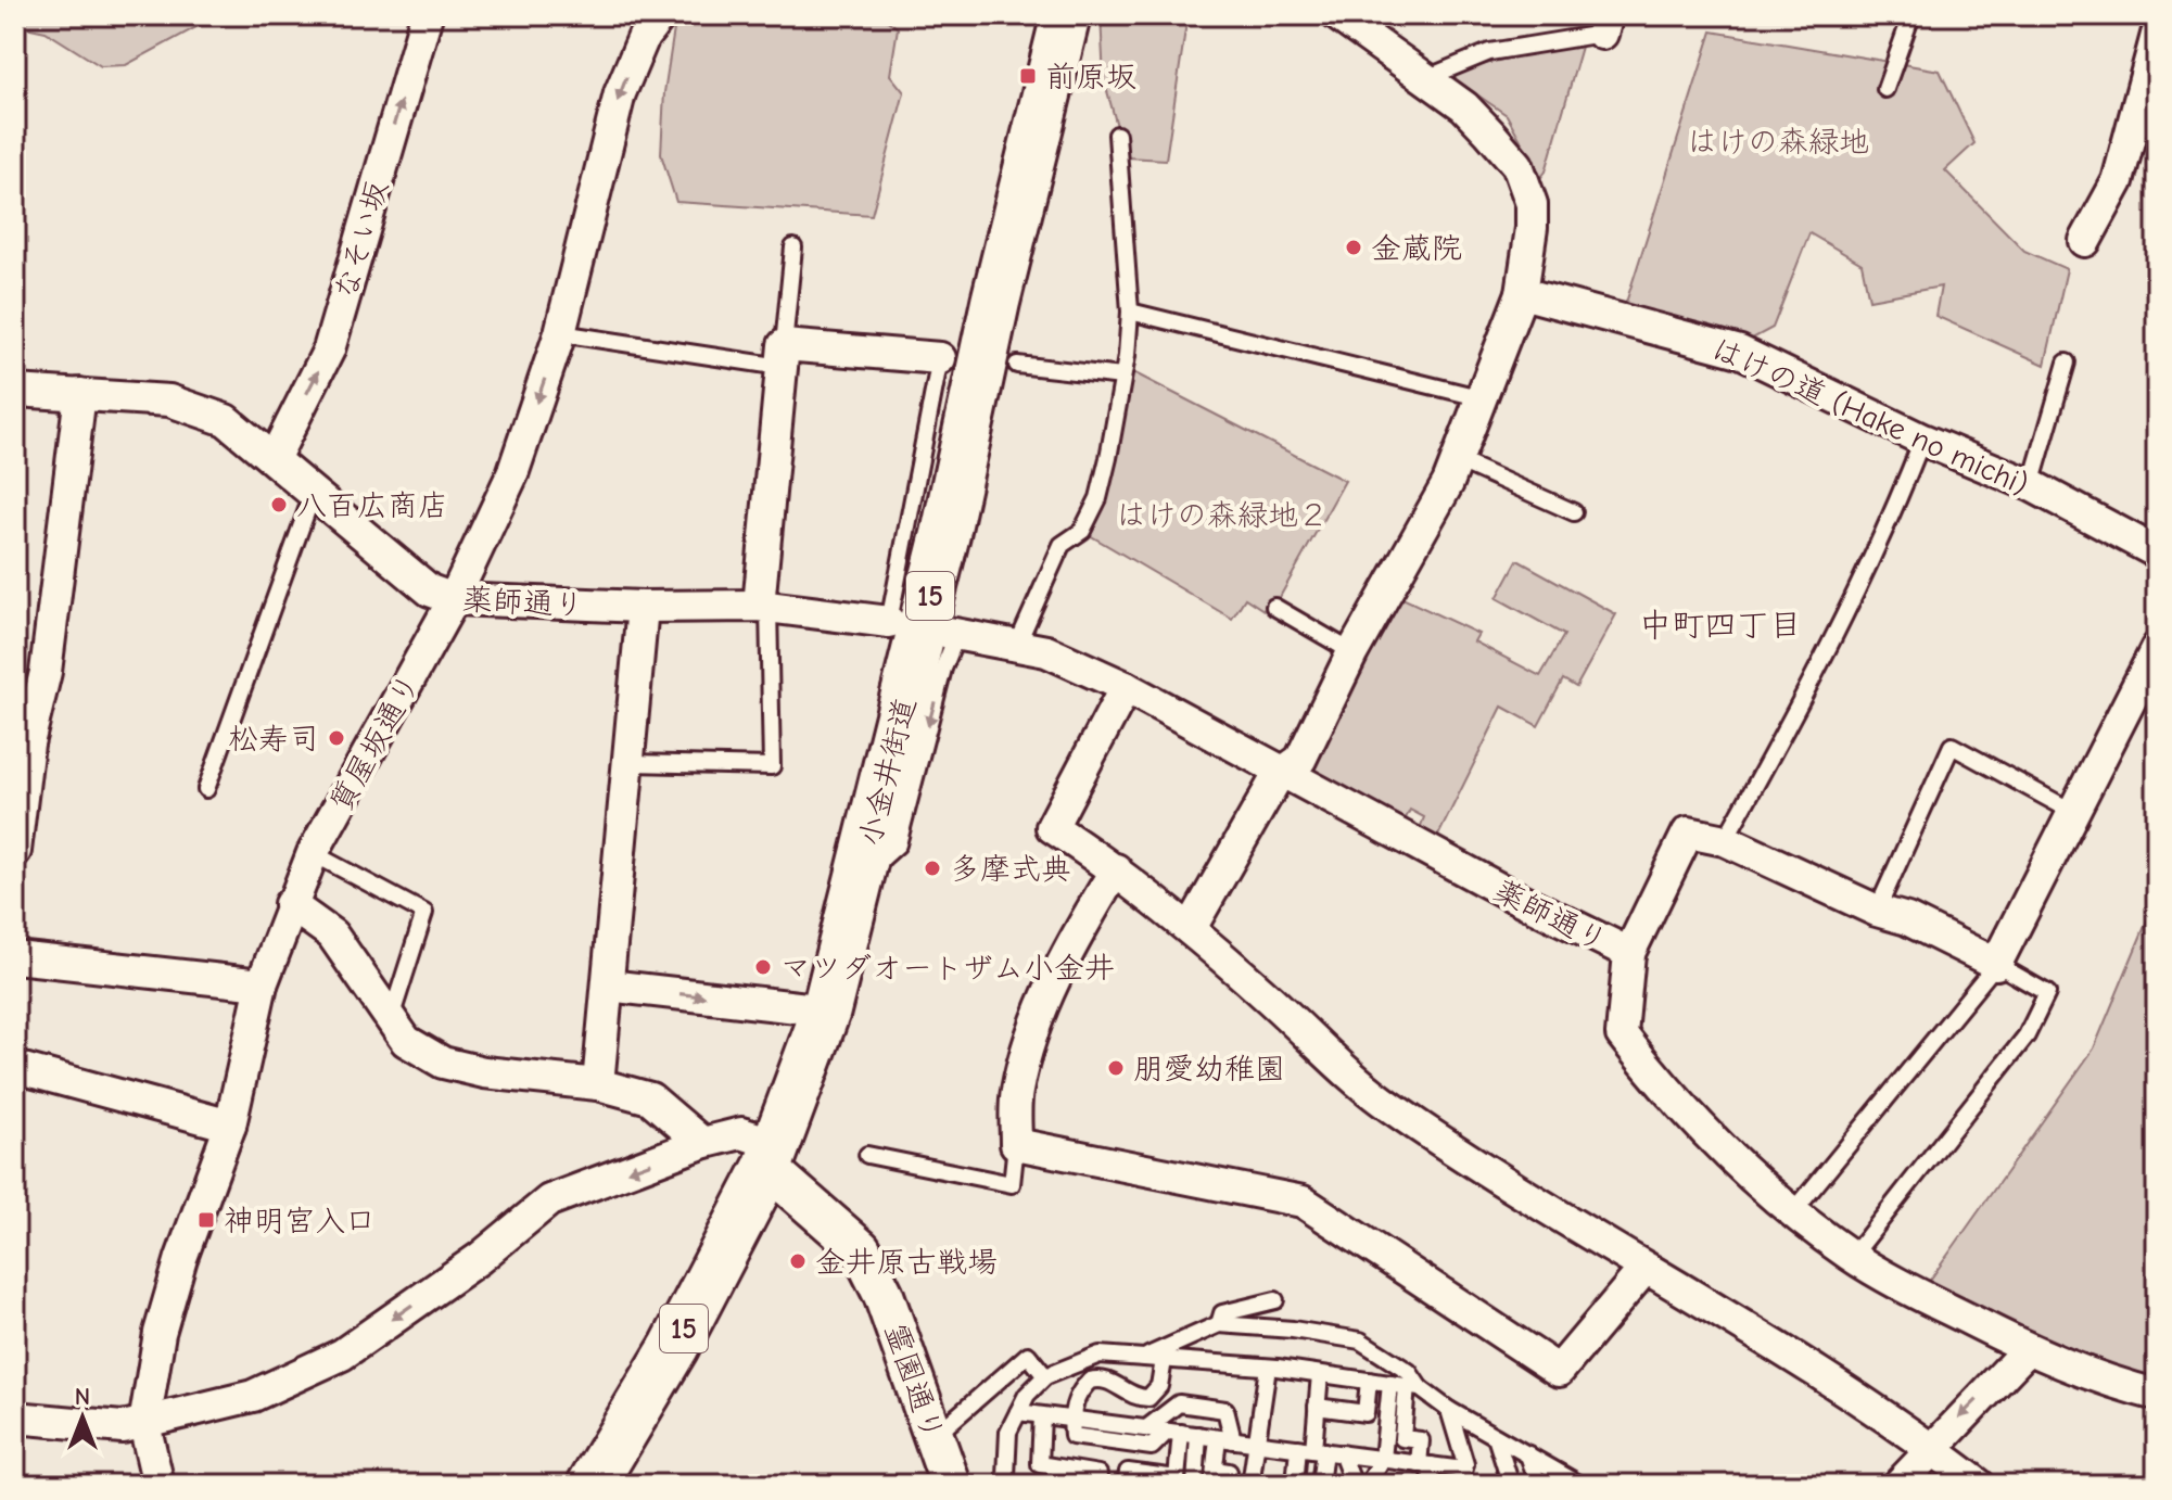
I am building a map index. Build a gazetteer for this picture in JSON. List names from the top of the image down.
{
  "streets": {
    "main road": ["15", "小金井街道"],
    "street": [
      "なそい坂",
      "はけの道 (Hake no michi)",
      "薬師通り",
      "質屋坂通り",
      "霊園通り"
    ]
  },
  "crossings": [
    ["なそい坂", "薬師通り"],
    ["薬師通り", "質屋坂通り"],
    ["小金井街道", "霊園通り"]
  ],
  "one_way": ["なそい坂"],
  "districts": ["中町四丁目"],
  "parks": ["はけの森緑地", "はけの森緑地２"],
  "places": {
    "transit": ["前原坂", "神明宮入口"],
    "other": [
      "金蔵院",
      "八百広商店",
      "松寿司",
      "多摩式典",
      "マツダオートザム小金井",
      "朋愛幼稚園",
      "金井原古戦場"
    ]
  },
  "north": "top"
}
